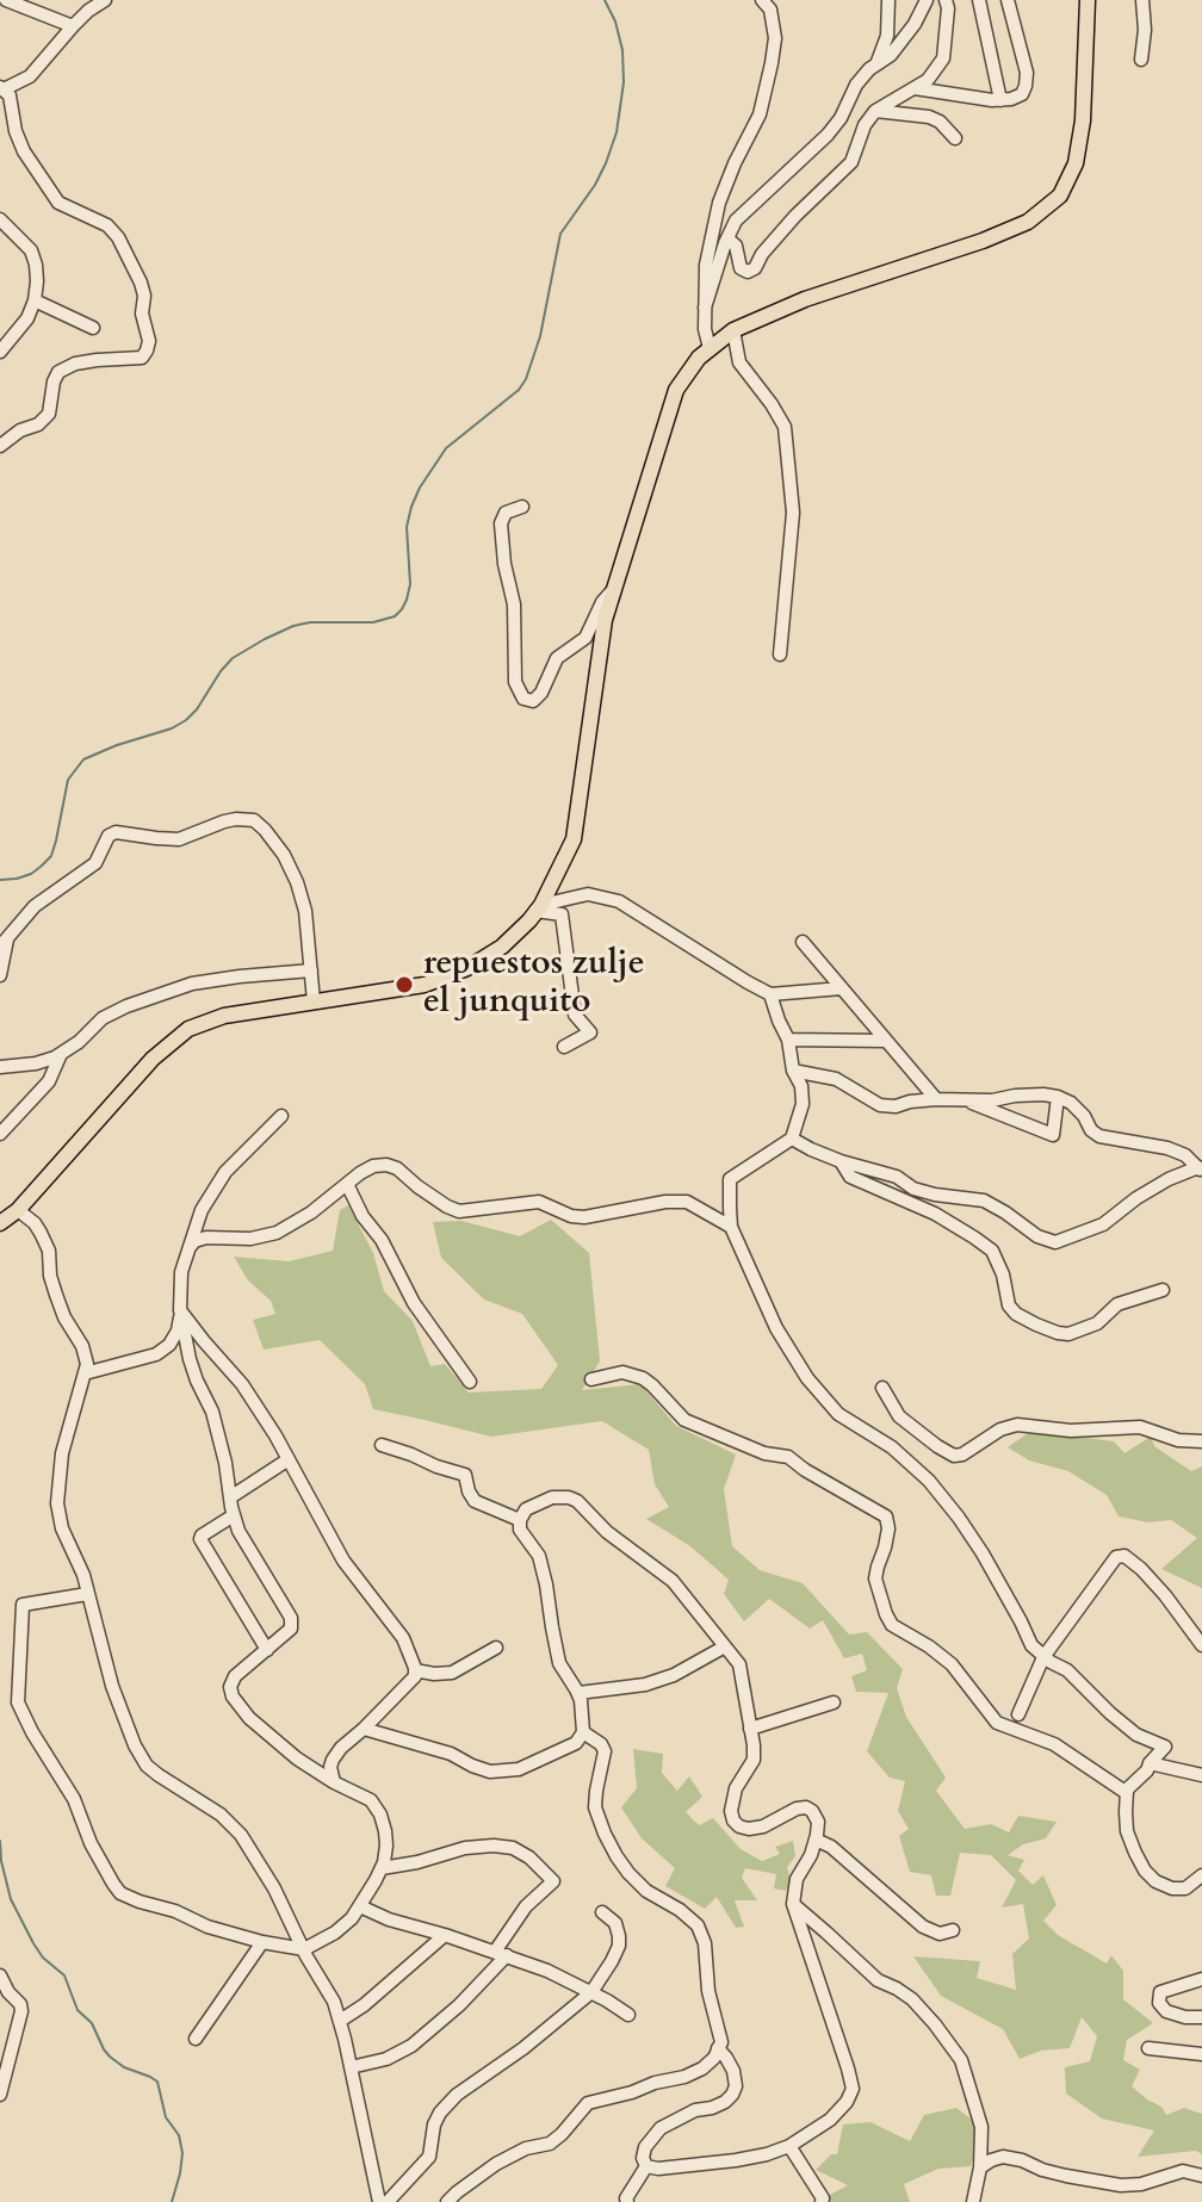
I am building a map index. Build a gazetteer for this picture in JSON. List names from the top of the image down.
{
  "places": ["repuestos zulje el junquito"]
}
